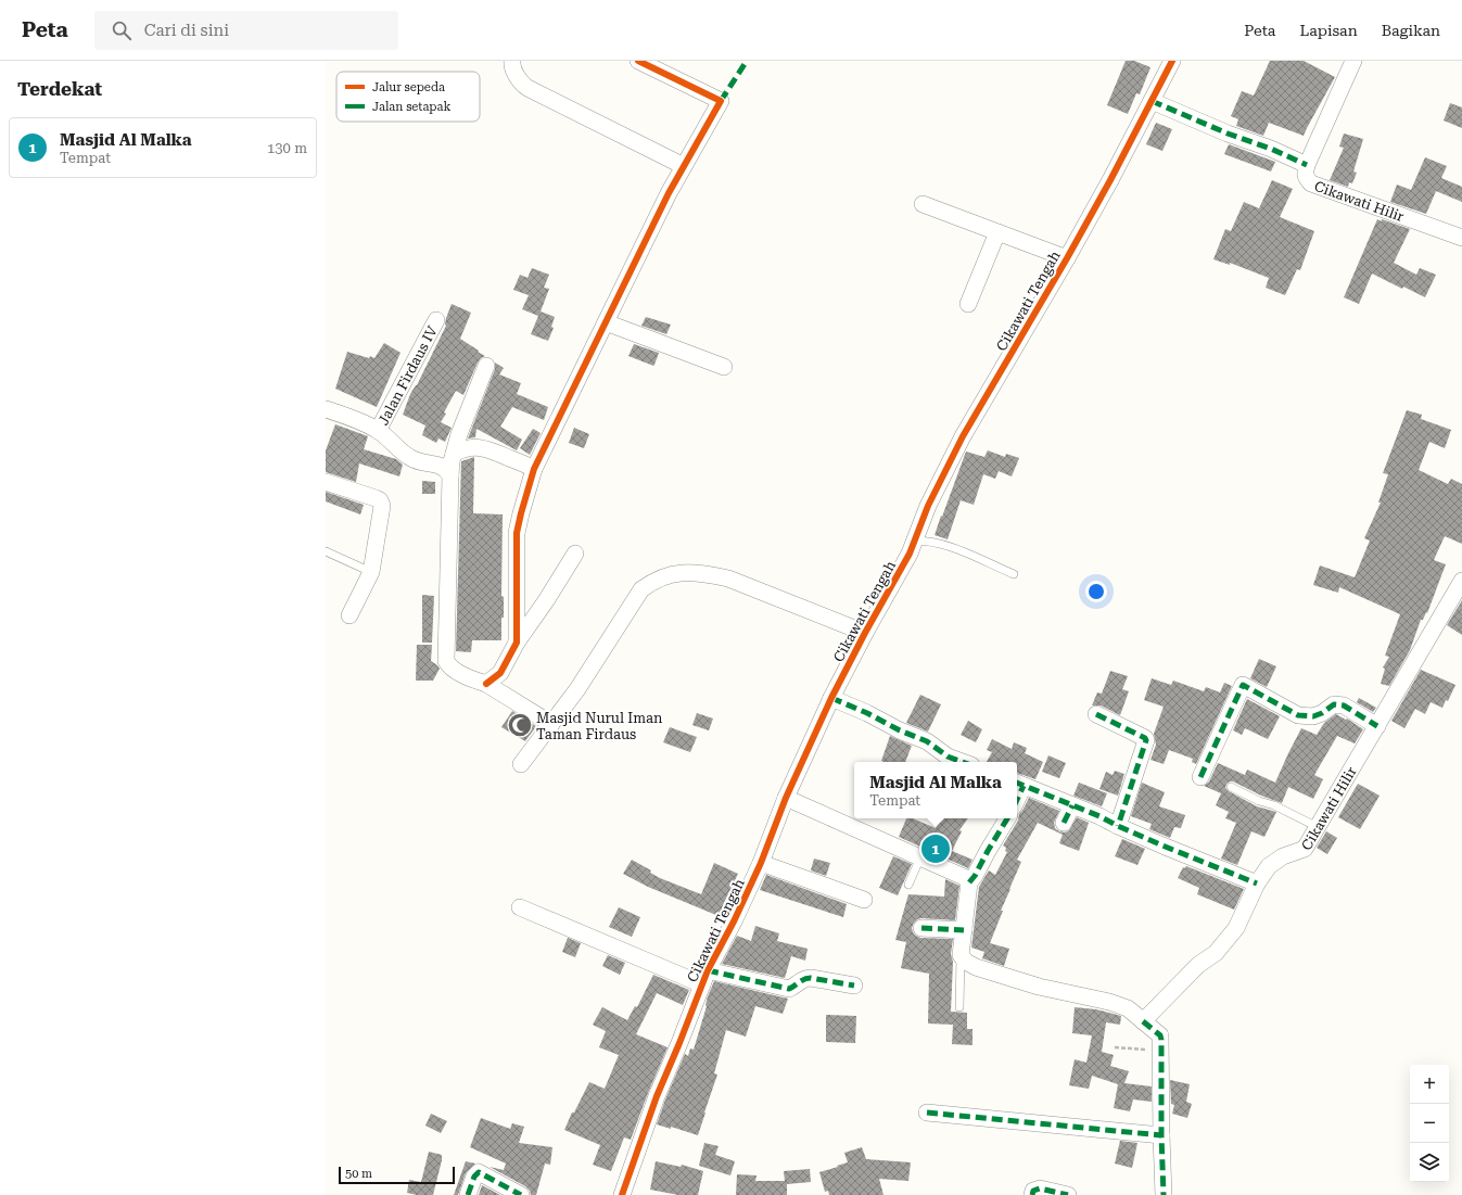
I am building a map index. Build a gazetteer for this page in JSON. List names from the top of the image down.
{
  "streets": {
    "street": ["Cikawati Hilir", "Cikawati Tengah", "Jalan Firdaus IV"]
  },
  "places": {
    "mosque": ["Masjid Nurul Iman Taman Firdaus"]
  },
  "legend": ["Jalur sepeda", "Jalan setapak"],
  "scale_bar": "50 m",
  "page": {
    "header": "Peta",
    "search": "Cari di sini",
    "nav": ["Peta", "Lapisan", "Bagikan"],
    "heading": "Terdekat",
    "list": [
      {
        "mark": "1",
        "name": "Masjid Al Malka",
        "note": "Tempat",
        "value": "130 m"
      }
    ],
    "popup": ["Masjid Al Malka", "Tempat"],
    "pins": "1",
    "map_buttons": ["+", "−"],
    "scale": "50 m"
  }
}
